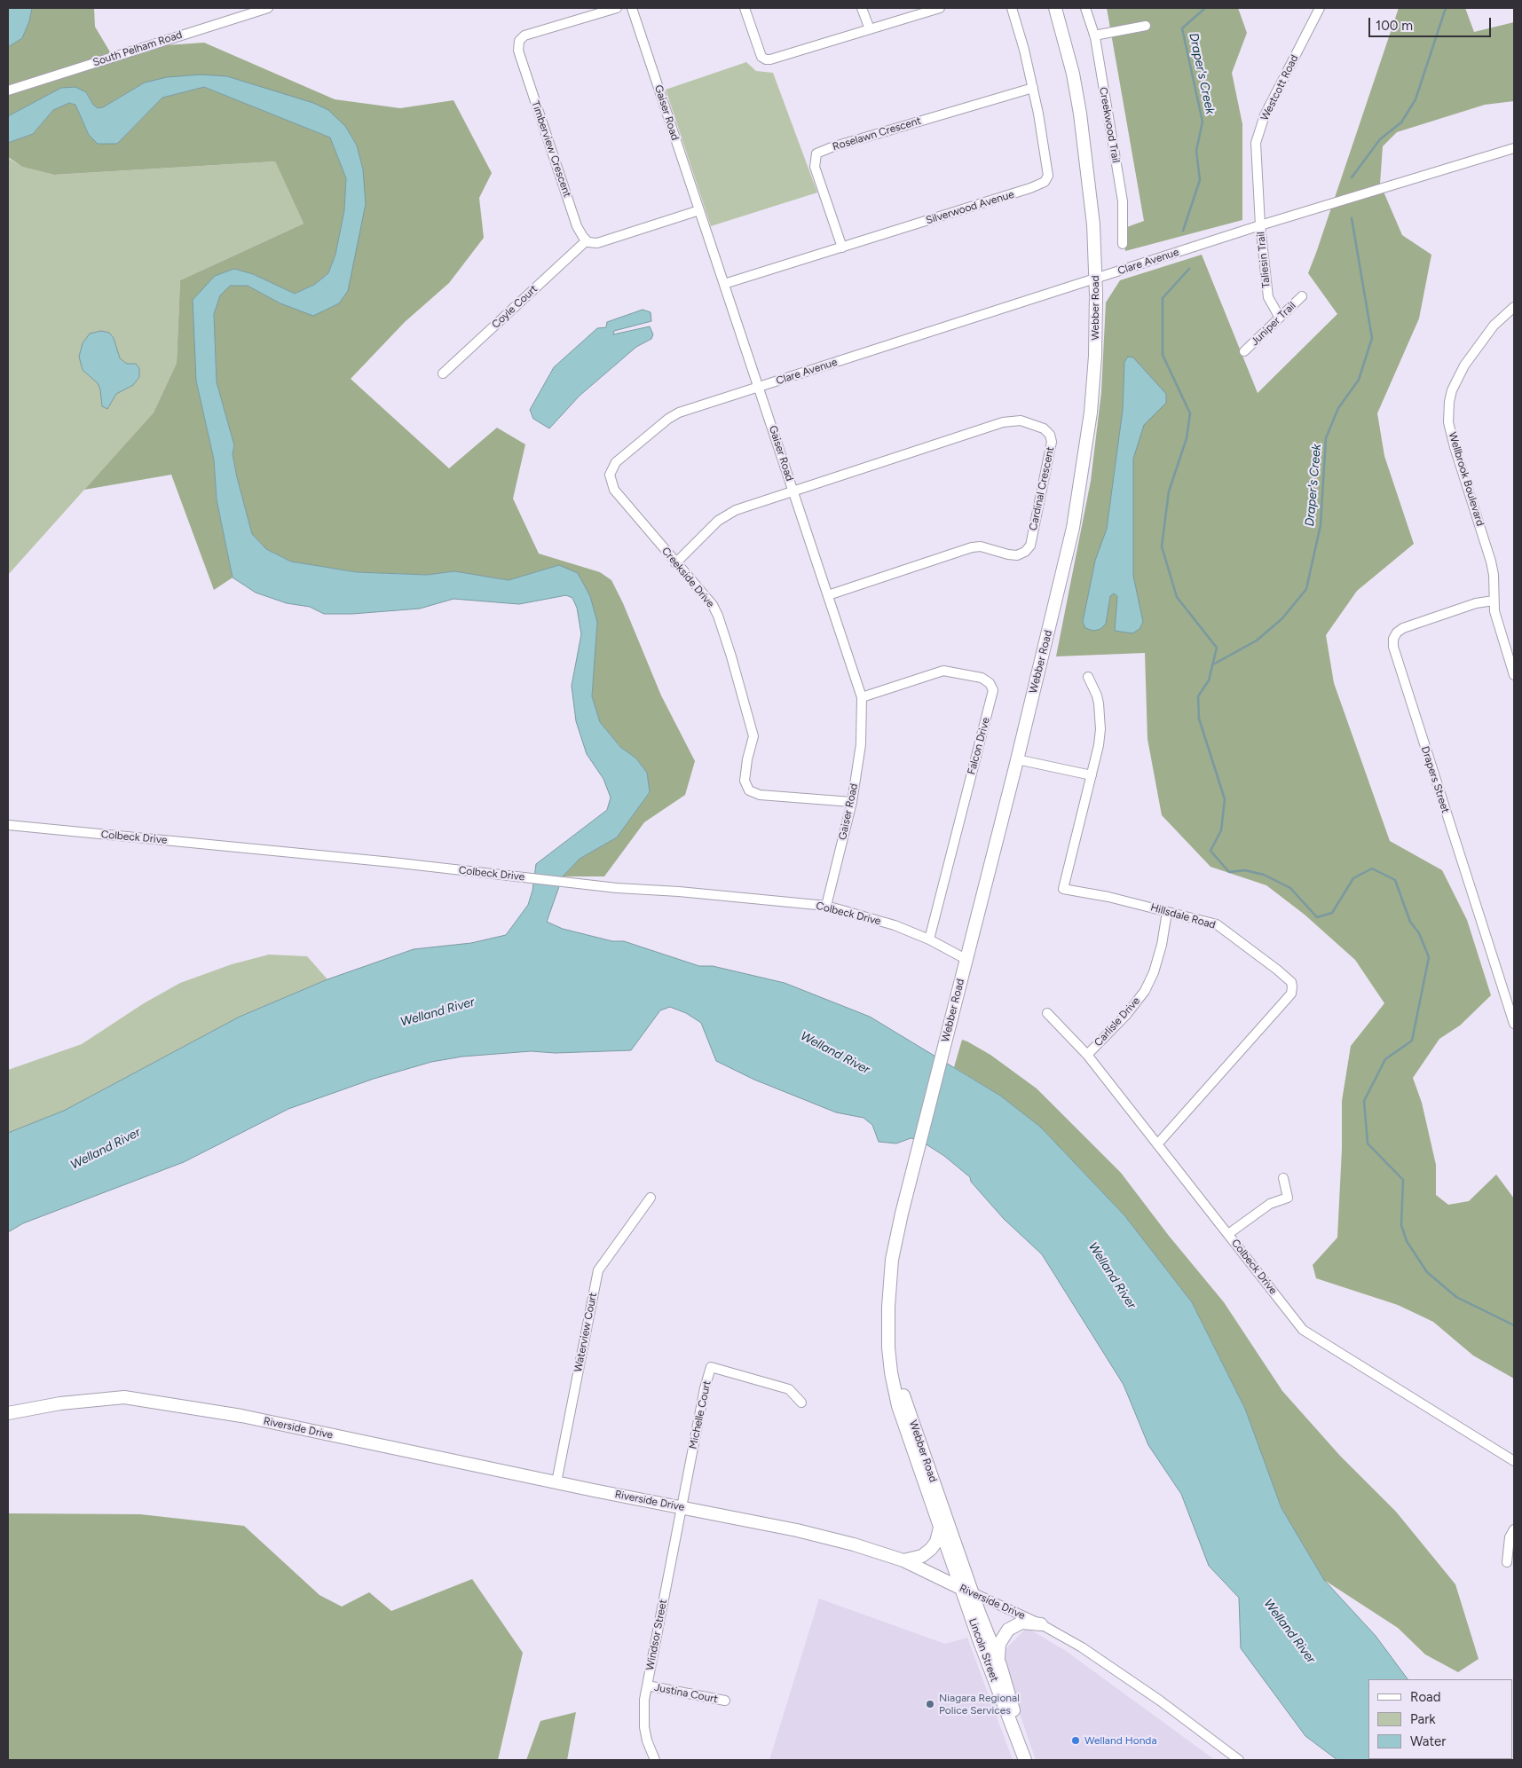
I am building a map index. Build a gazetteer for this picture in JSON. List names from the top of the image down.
{
  "streets": {
    "main road": ["Webber Road", "Riverside Drive", "Lincoln Street"],
    "street": [
      "South Pelham Road",
      "Westcott Road",
      "Gaiser Road",
      "Creekwood Trail",
      "Roselawn Crescent",
      "Timberview Crescent",
      "Silverwood Avenue",
      "Taliesin Trail",
      "Clare Avenue",
      "Coyle Court",
      "Juniper Trail",
      "Wellbrook Boulevard",
      "Cardinal Crescent",
      "Creekside Drive",
      "Falcon Drive",
      "Drapers Street",
      "Colbeck Drive",
      "Hillsdale Road",
      "Carlisle Drive",
      "Waterview Court",
      "Michelle Court",
      "Windsor Street",
      "Justina Court"
    ]
  },
  "crossings": [
    ["Westcott Road", "Taliesin Trail"],
    ["Westcott Road", "Clare Avenue"],
    ["Gaiser Road", "Silverwood Avenue"],
    ["Gaiser Road", "Clare Avenue"],
    ["Gaiser Road", "Cardinal Crescent"],
    ["Gaiser Road", "Creekside Drive"],
    ["Gaiser Road", "Falcon Drive"],
    ["Gaiser Road", "Colbeck Drive"],
    ["Roselawn Crescent", "Silverwood Avenue"],
    ["Timberview Crescent", "Coyle Court"],
    ["Taliesin Trail", "Clare Avenue"],
    ["Taliesin Trail", "Juniper Trail"],
    ["Clare Avenue", "Webber Road"],
    ["Clare Avenue", "Creekside Drive"],
    ["Webber Road", "Colbeck Drive"],
    ["Webber Road", "Riverside Drive"],
    ["Webber Road", "Lincoln Street"],
    ["Wellbrook Boulevard", "Drapers Street"],
    ["Cardinal Crescent", "Creekside Drive"],
    ["Falcon Drive", "Colbeck Drive"],
    ["Colbeck Drive", "Hillsdale Road"],
    ["Colbeck Drive", "Carlisle Drive"],
    ["Hillsdale Road", "Carlisle Drive"],
    ["Waterview Court", "Riverside Drive"],
    ["Michelle Court", "Riverside Drive"],
    ["Michelle Court", "Windsor Street"],
    ["Riverside Drive", "Windsor Street"],
    ["Riverside Drive", "Lincoln Street"],
    ["Windsor Street", "Justina Court"]
  ],
  "water": ["Draper's Creek", "Welland River"],
  "places": ["Niagara Regional Police Services", "Welland Honda"],
  "legend": ["Road", "Park", "Water"],
  "scale_bar": "100 m"
}
